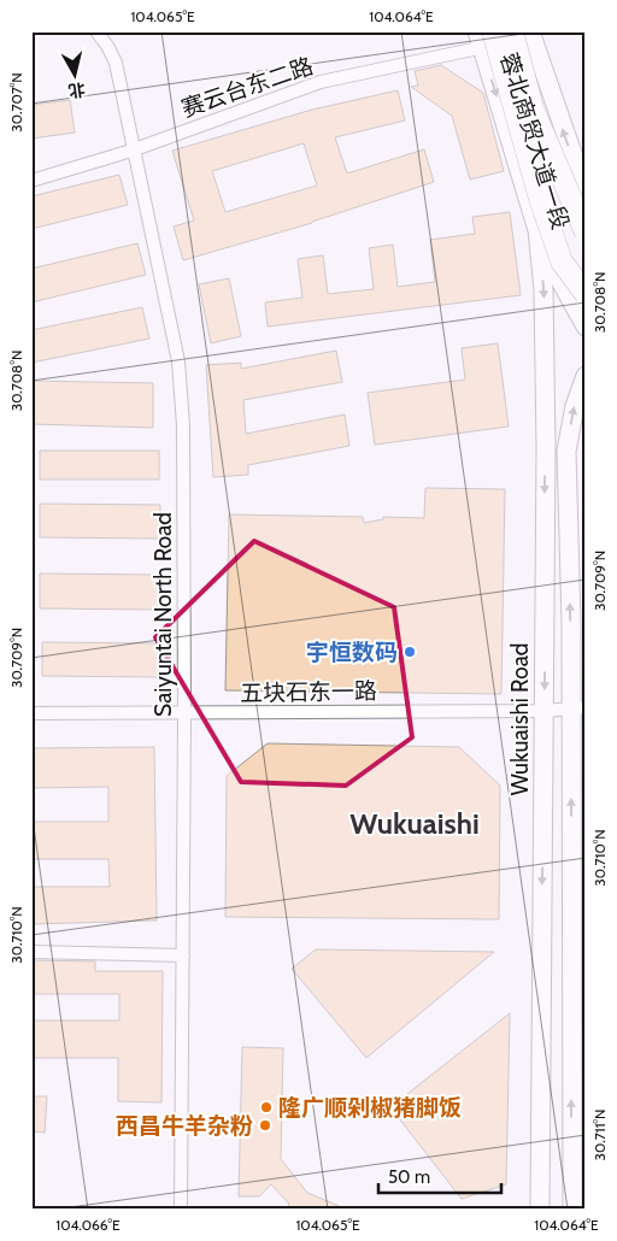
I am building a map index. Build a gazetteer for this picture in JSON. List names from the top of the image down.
{
  "streets": {
    "main road": ["蓉北商贸大道一段", "Wukuaishi Road"],
    "street": ["赛云台东二路", "Saiyuntai North Road", "五块石东一路"]
  },
  "crossings": [
    ["赛云台东二路", "蓉北商贸大道一段"],
    ["赛云台东二路", "Saiyuntai North Road"],
    ["蓉北商贸大道一段", "Wukuaishi Road"],
    ["Saiyuntai North Road", "五块石东一路"],
    ["五块石东一路", "Wukuaishi Road"]
  ],
  "districts": ["Wukuaishi"],
  "places": ["宇恒数码", "隆广顺剁椒猪脚饭", "西昌牛羊杂粉"],
  "scale_bar": "50 m",
  "north": "bottom",
  "coordinates": [
    "104.065°E",
    "104.064°E",
    "30.707°N",
    "30.708°N",
    "30.709°N",
    "30.710°N",
    "30.711°N",
    "104.066°E"
  ]
}
